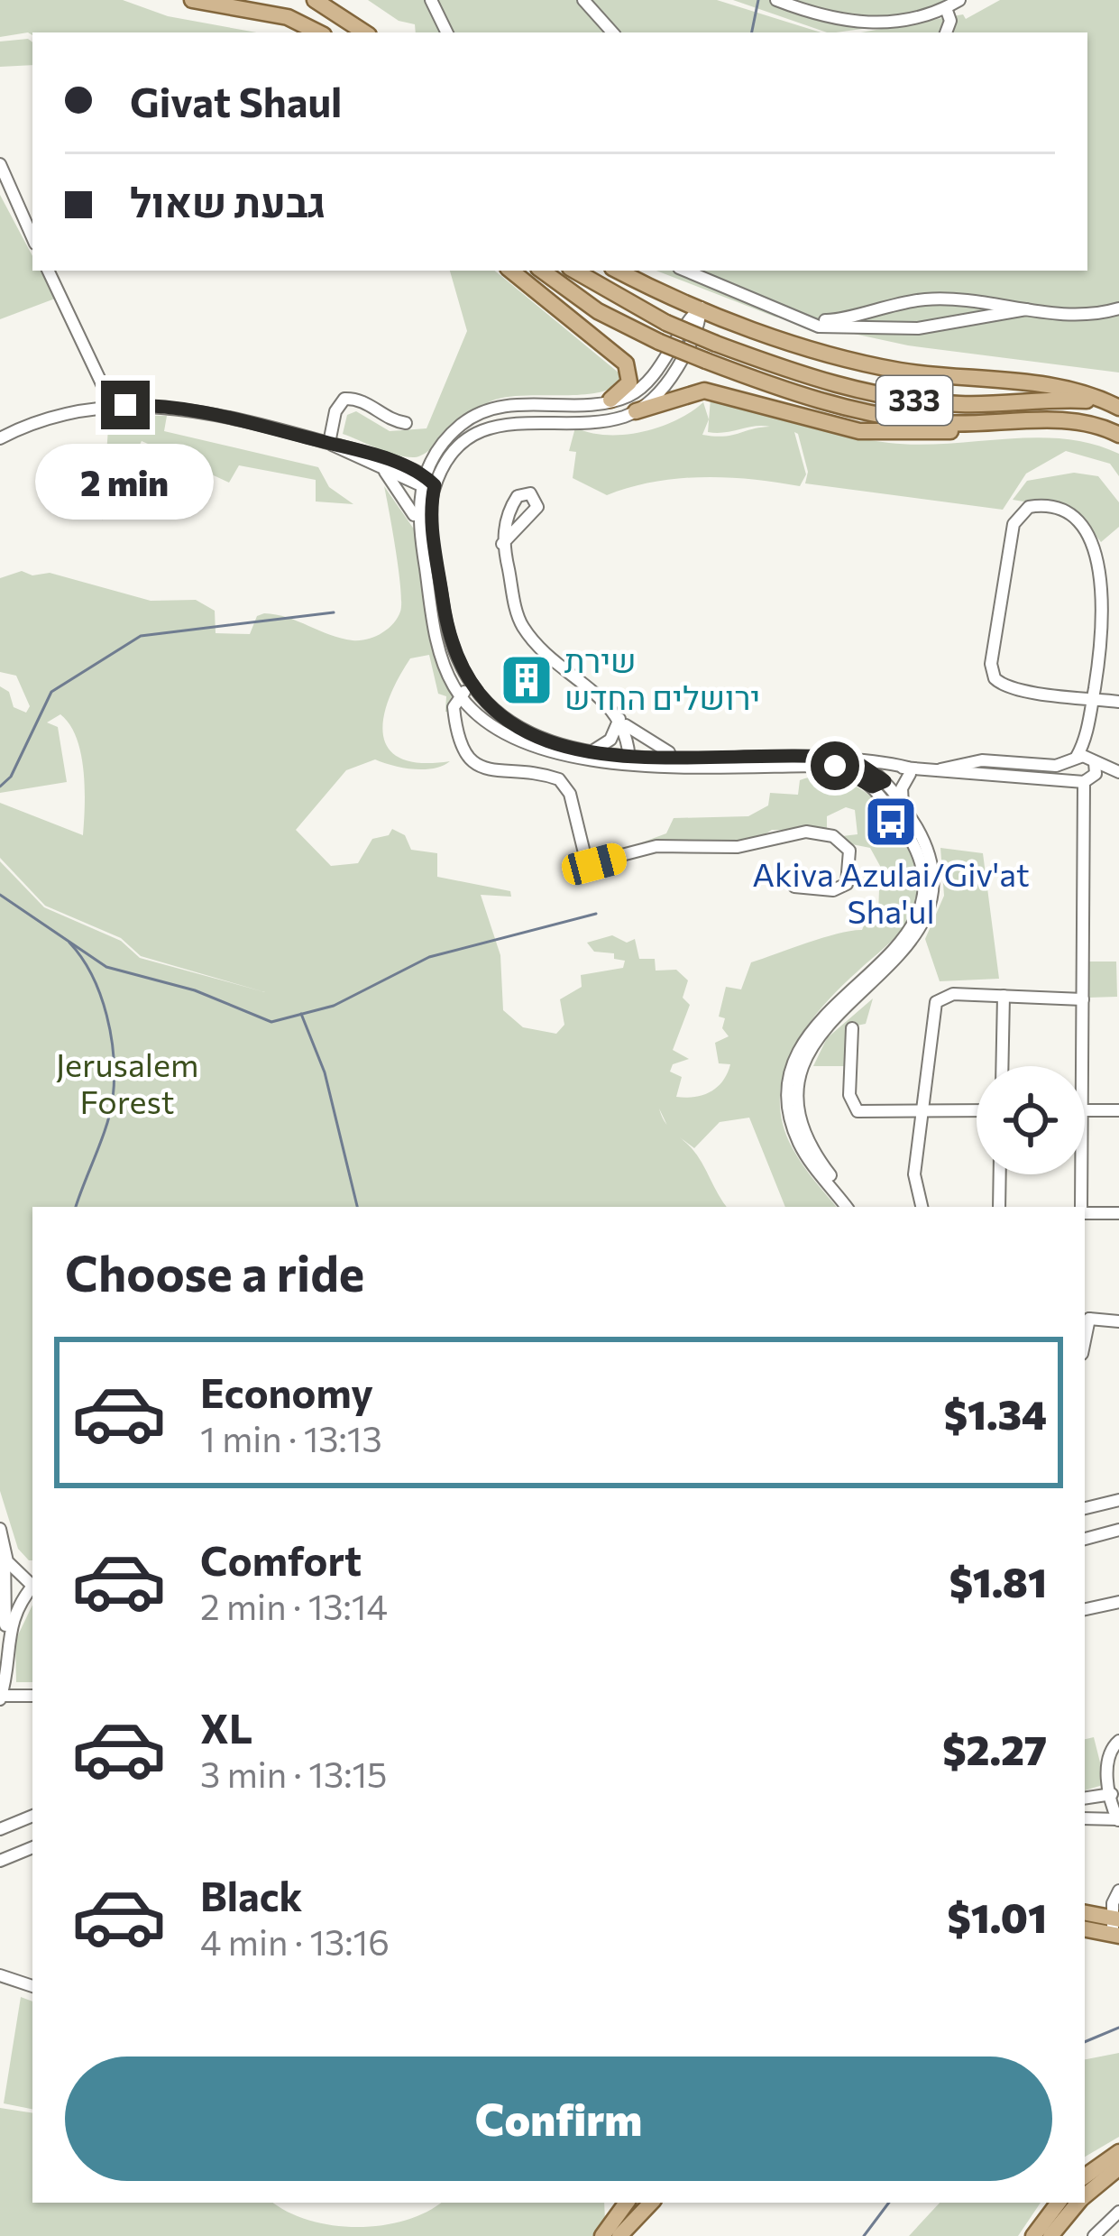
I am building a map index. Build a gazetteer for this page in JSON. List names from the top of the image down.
{
  "streets": {
    "main road": ["333"]
  },
  "parks": ["Jerusalem Forest"],
  "places": {
    "building": ["שירת ירושלים החדש"],
    "bus stop": ["Akiva Azulai/Giv'at Sha'ul"]
  },
  "page": {
    "banner": ["Givat Shaul", "גבעת שאול"],
    "bubble": "2 min",
    "heading": "Choose a ride",
    "list": [
      {
        "name": "Economy",
        "note": "1 min · 13:13",
        "value": "$1.34"
      },
      {
        "name": "Comfort",
        "note": "2 min · 13:14",
        "value": "$1.81"
      },
      {
        "name": "XL",
        "note": "3 min · 13:15",
        "value": "$2.27"
      },
      {
        "name": "Black",
        "note": "4 min · 13:16",
        "value": "$1.01"
      }
    ],
    "buttons": "Confirm"
  }
}
